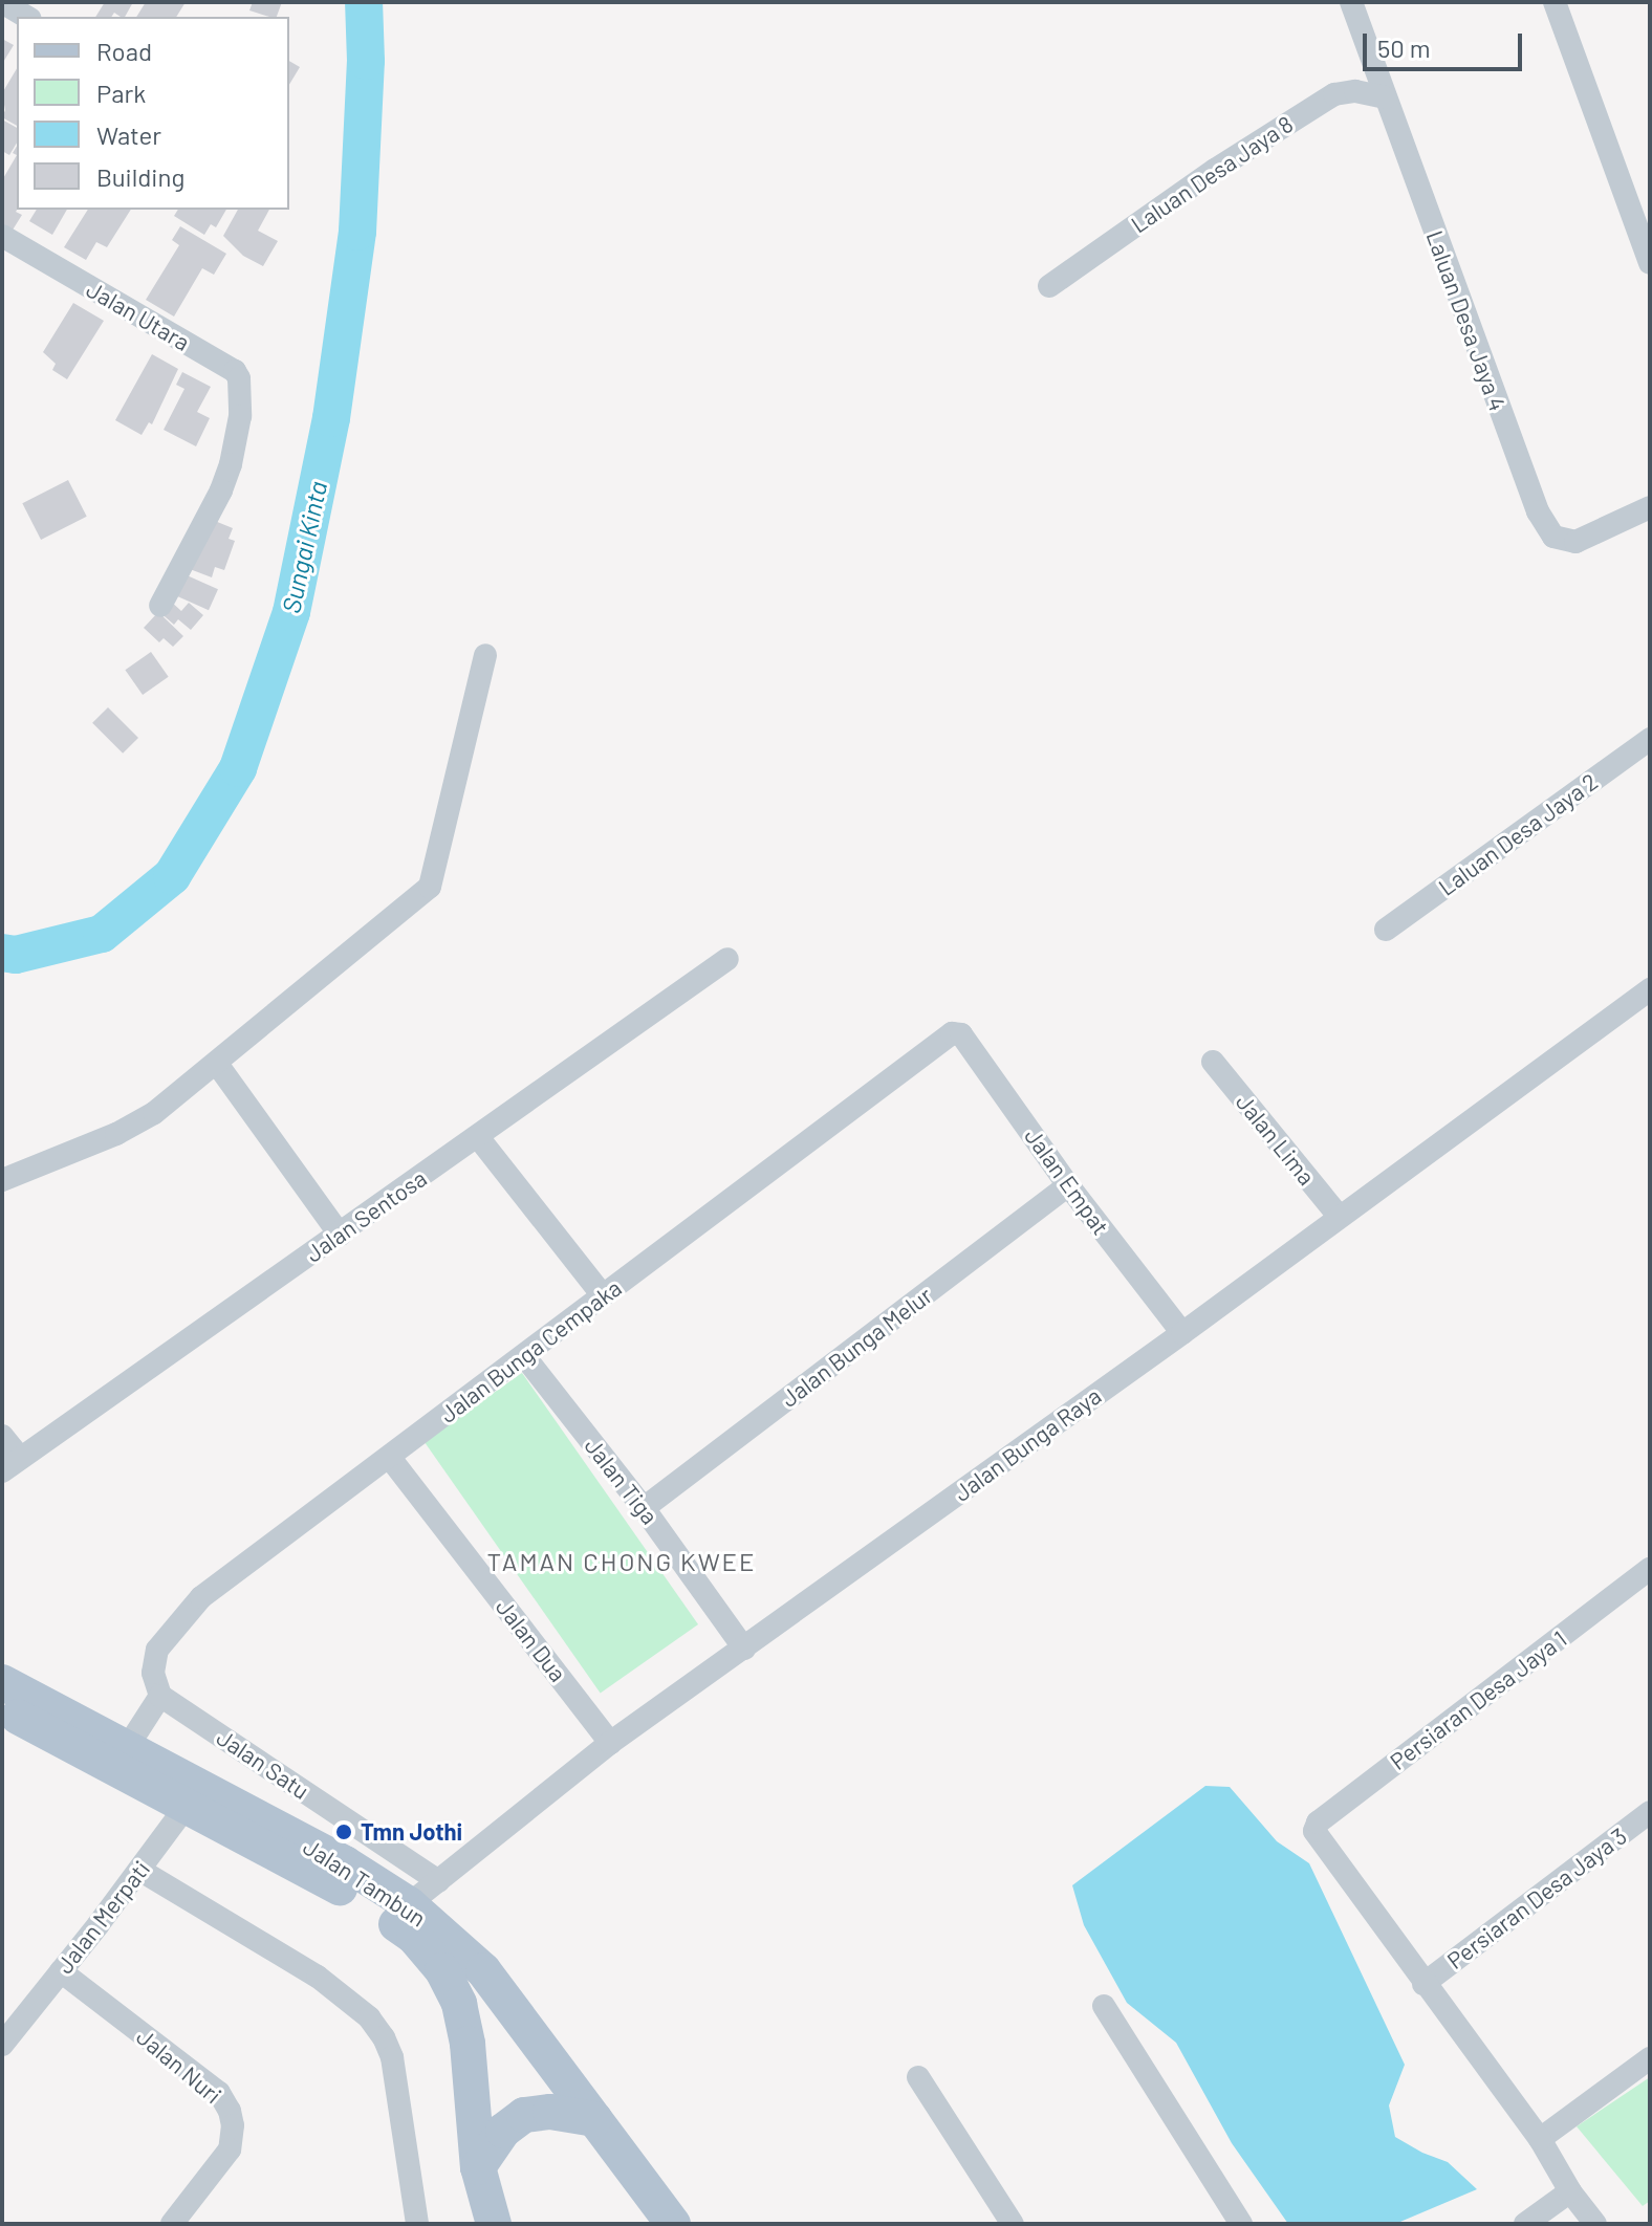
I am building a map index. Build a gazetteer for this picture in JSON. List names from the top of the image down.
{
  "streets": {
    "main road": ["Jalan Tambun"],
    "street": [
      "Laluan Desa Jaya 8",
      "Jalan Utara",
      "Laluan Desa Jaya 4",
      "Laluan Desa Jaya 2",
      "Jalan Lima",
      "Jalan Empat",
      "Jalan Sentosa",
      "Jalan Bunga Melur",
      "Jalan Bunga Cempaka",
      "Jalan Bunga Raya",
      "Jalan Tiga",
      "Jalan Dua",
      "Persiaran Desa Jaya 1",
      "Jalan Satu",
      "Persiaran Desa Jaya 3",
      "Jalan Merpati",
      "Jalan Nuri"
    ]
  },
  "crossings": [
    ["Laluan Desa Jaya 8", "Laluan Desa Jaya 4"],
    ["Jalan Lima", "Jalan Bunga Raya"],
    ["Jalan Empat", "Jalan Bunga Melur"],
    ["Jalan Empat", "Jalan Bunga Cempaka"],
    ["Jalan Empat", "Jalan Bunga Raya"],
    ["Jalan Bunga Melur", "Jalan Tiga"],
    ["Jalan Bunga Cempaka", "Jalan Tiga"],
    ["Jalan Bunga Cempaka", "Jalan Dua"],
    ["Jalan Bunga Cempaka", "Jalan Satu"],
    ["Jalan Bunga Raya", "Jalan Tiga"],
    ["Jalan Bunga Raya", "Jalan Dua"],
    ["Jalan Bunga Raya", "Jalan Satu"],
    ["Jalan Bunga Raya", "Jalan Tambun"],
    ["Persiaran Desa Jaya 1", "Persiaran Desa Jaya 3"],
    ["Jalan Tambun", "Jalan Merpati"],
    ["Jalan Merpati", "Jalan Nuri"]
  ],
  "districts": ["TAMAN CHONG KWEE"],
  "water": ["Sungai Kinta"],
  "places": ["Tmn Jothi"],
  "legend": [
    "Road",
    "Park",
    "Water",
    "Building"
  ],
  "scale_bar": "50 m"
}
